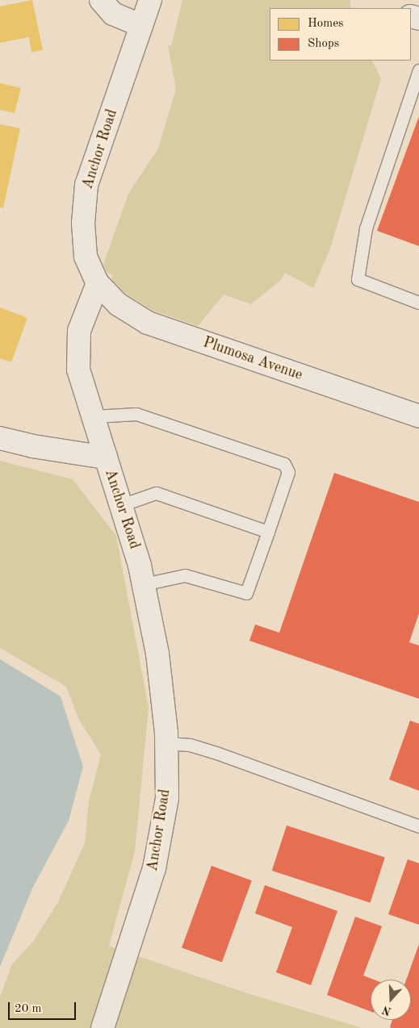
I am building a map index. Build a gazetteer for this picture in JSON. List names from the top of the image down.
{
  "streets": {
    "street": ["Anchor Road", "Plumosa Avenue"]
  },
  "crossings": [
    ["Anchor Road", "Plumosa Avenue"]
  ],
  "legend": ["Homes", "Shops"],
  "scale_bar": "20 m",
  "north": "bottom"
}
